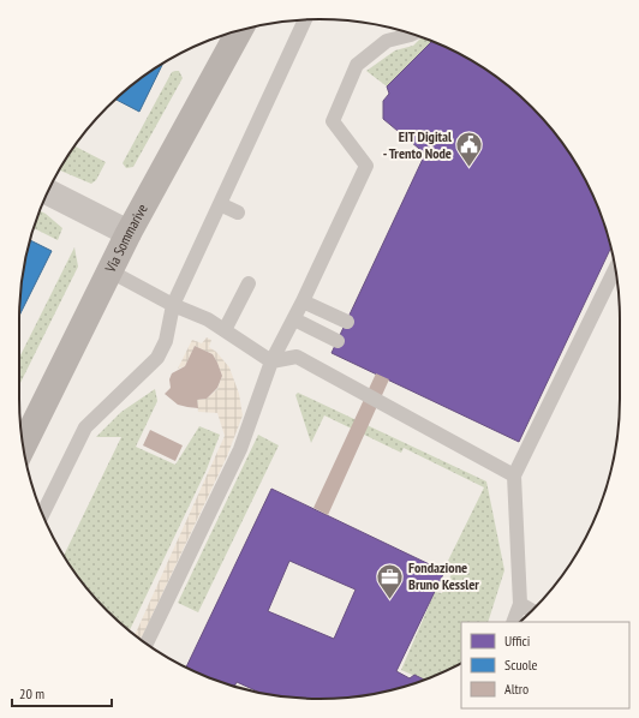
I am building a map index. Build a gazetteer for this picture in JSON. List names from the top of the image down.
{
  "streets": {
    "street": ["Via Sommarive"]
  },
  "places": {
    "public building": ["EIT Digital - Trento Node"],
    "office": ["Fondazione Bruno Kessler"]
  },
  "legend": ["Uffici", "Scuole", "Altro"],
  "scale_bar": "20 m"
}
